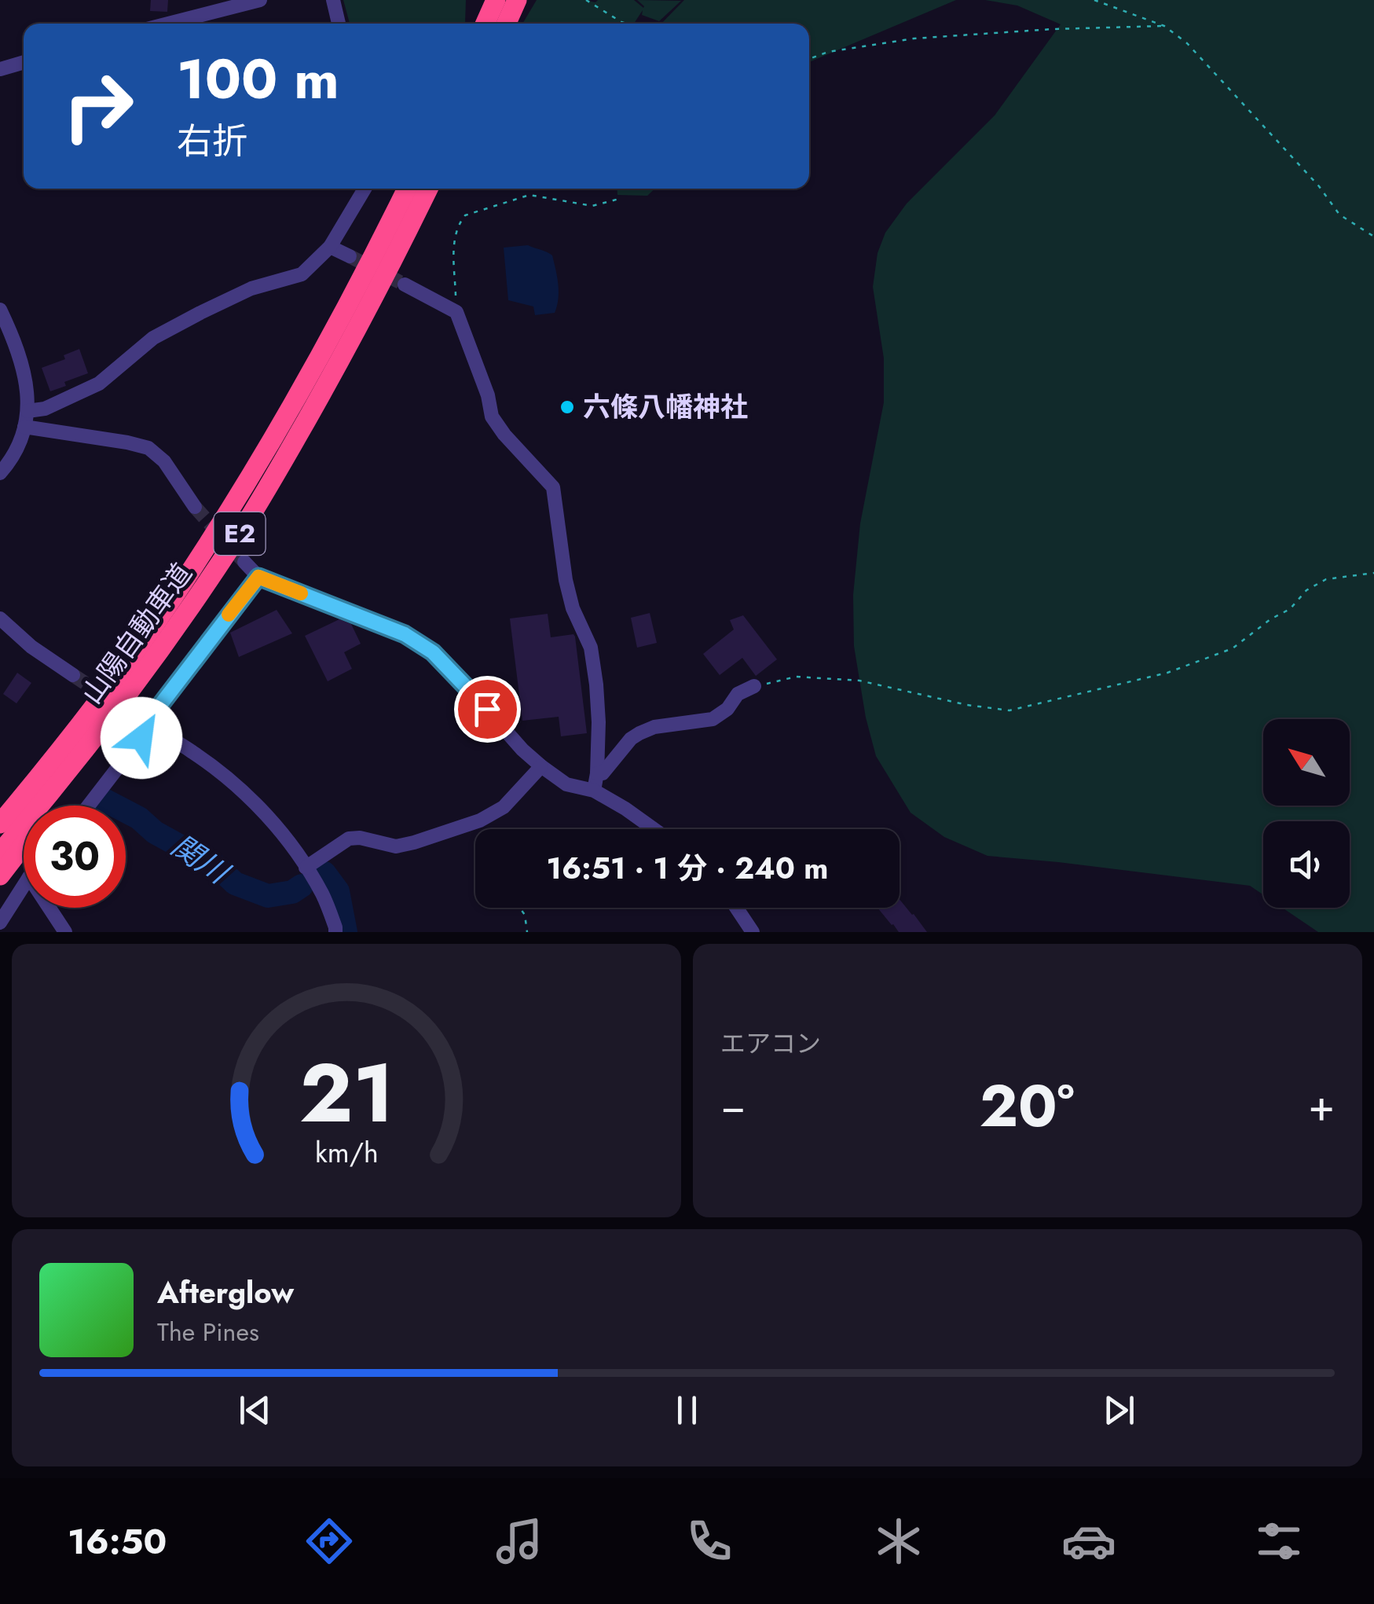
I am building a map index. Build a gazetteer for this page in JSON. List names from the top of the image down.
{
  "streets": {
    "highway": ["E2", "山陽自動車道"]
  },
  "water": ["関川"],
  "places": ["六條八幡神社"],
  "north": "top left",
  "page": {
    "turn": ["100 m", "右折"],
    "limit": "30",
    "trip": "16:51 · 1 分 · 240 m",
    "tile": "エアコン",
    "heat": ["−", "20°", "+"],
    "song": ["Afterglow", "The Pines"],
    "tabs": "16:50",
    "gauge": ["21", "km/h"]
  }
}
